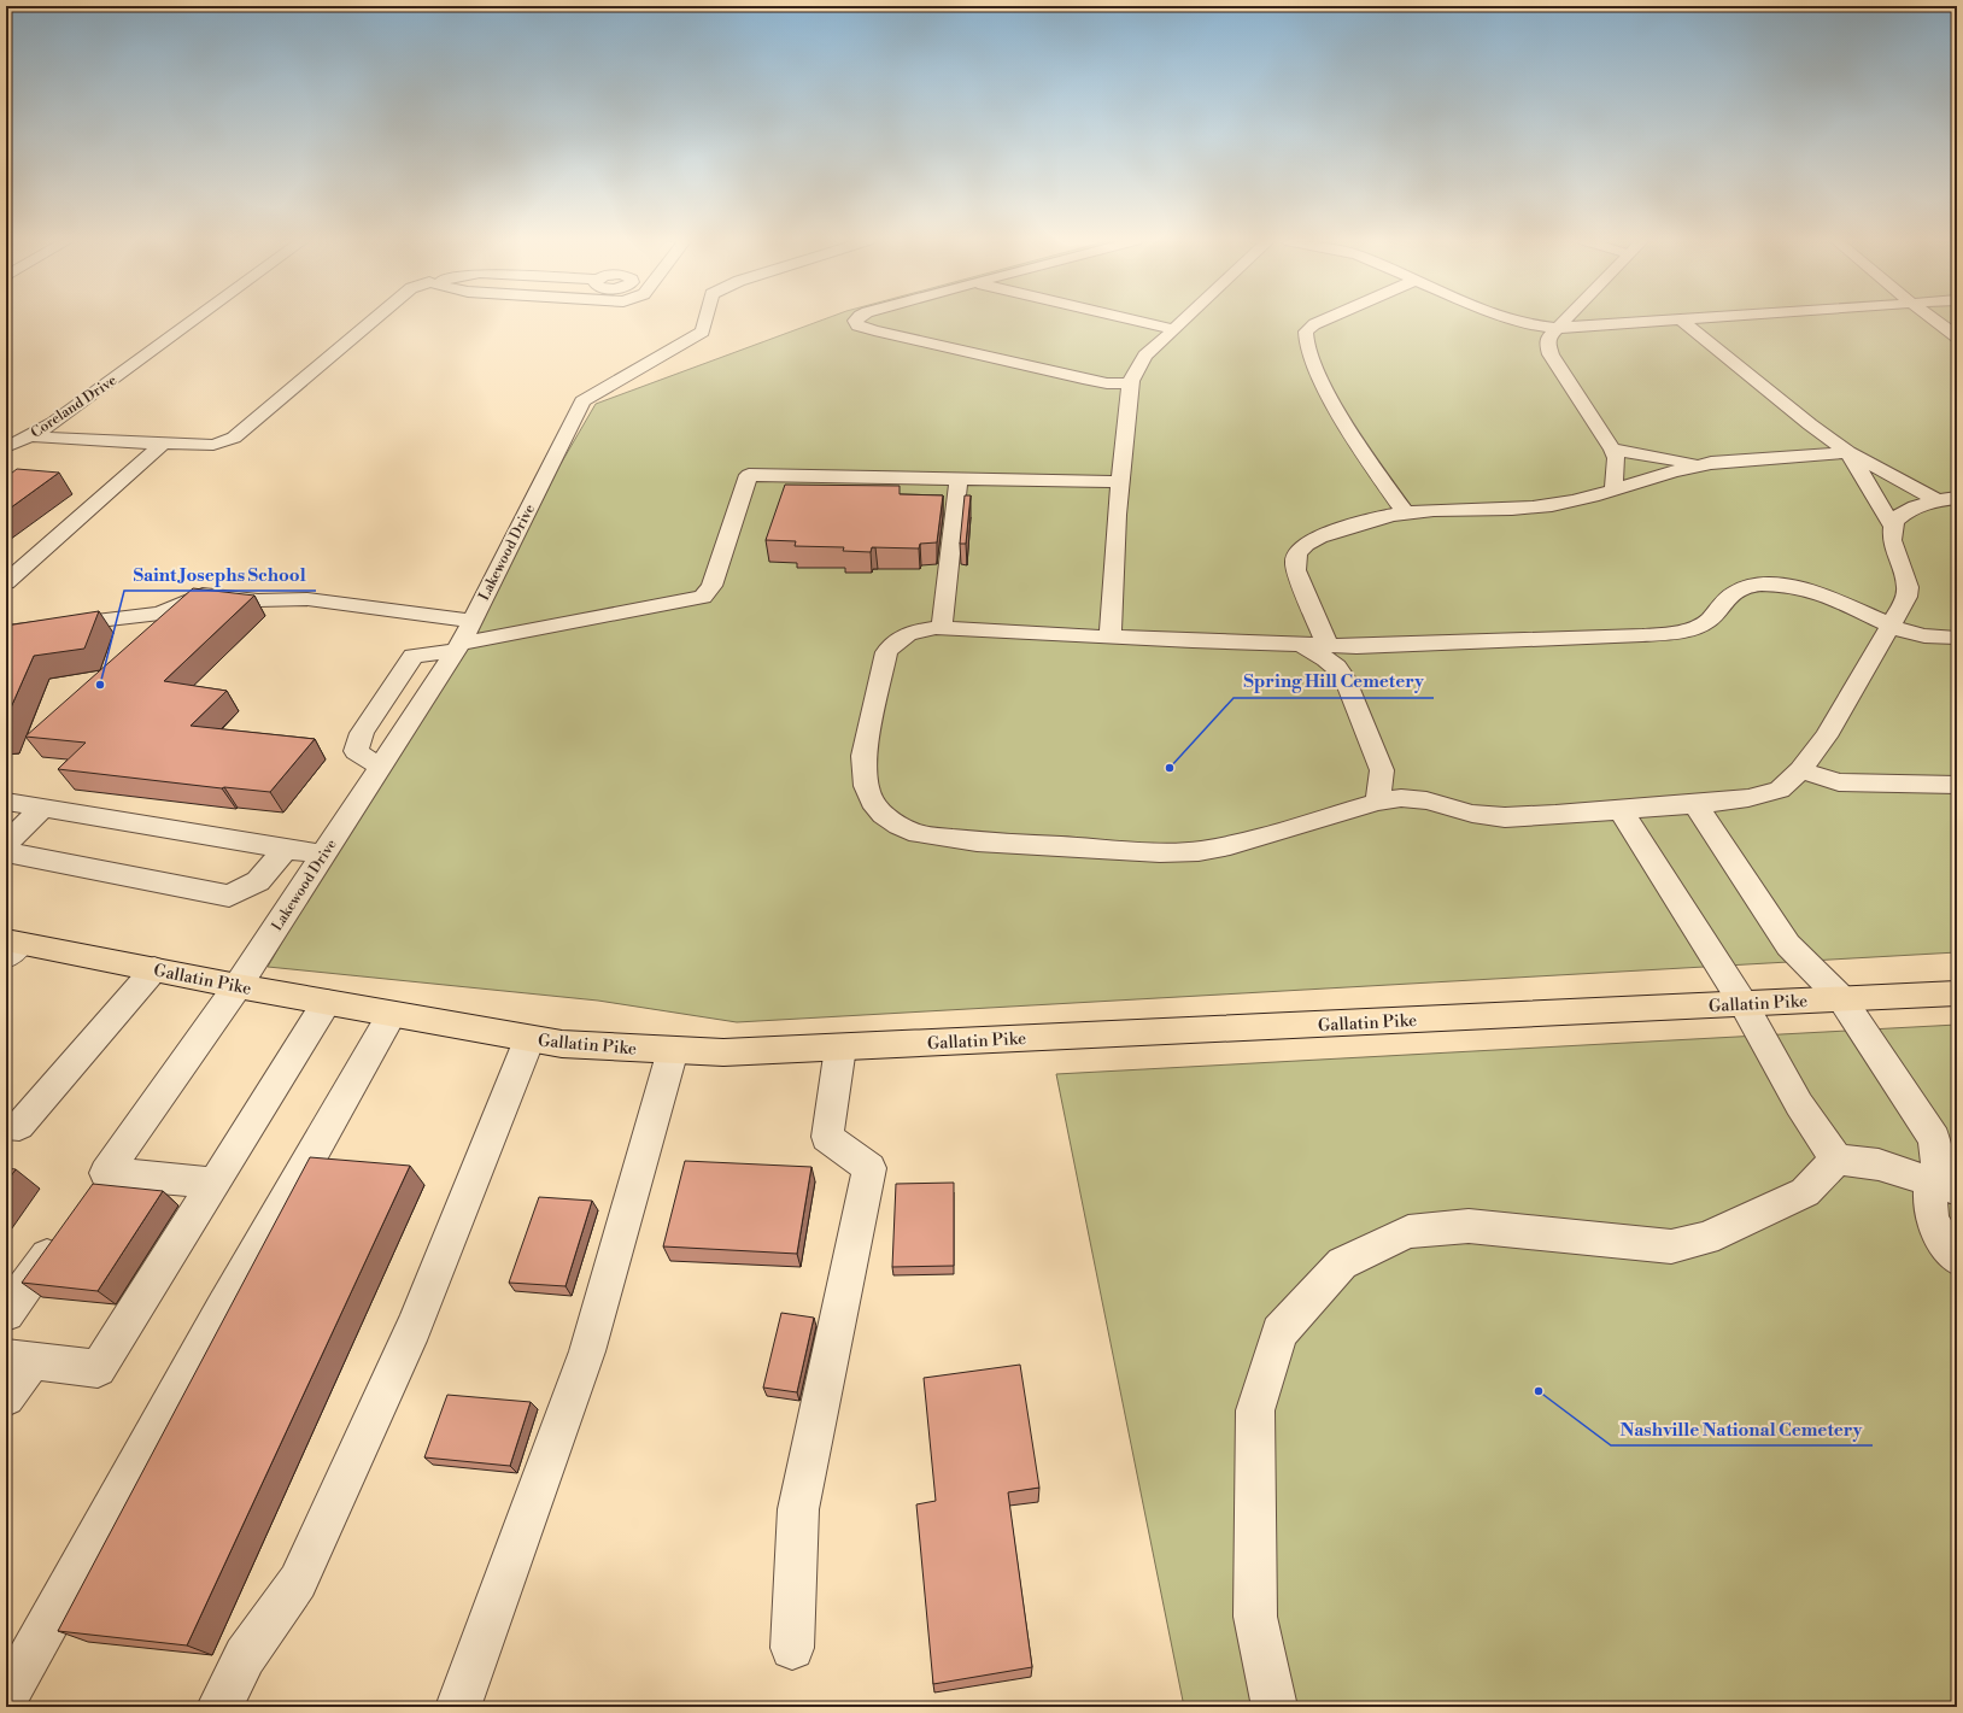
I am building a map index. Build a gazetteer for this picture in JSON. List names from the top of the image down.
{
  "streets": {
    "main road": ["Gallatin Pike"],
    "street": ["Coreland Drive", "Lakewood Drive"]
  },
  "crossings": [
    ["Lakewood Drive", "Gallatin Pike"]
  ],
  "places": ["Saint Josephs School", "Spring Hill Cemetery", "Nashville National Cemetery"]
}
